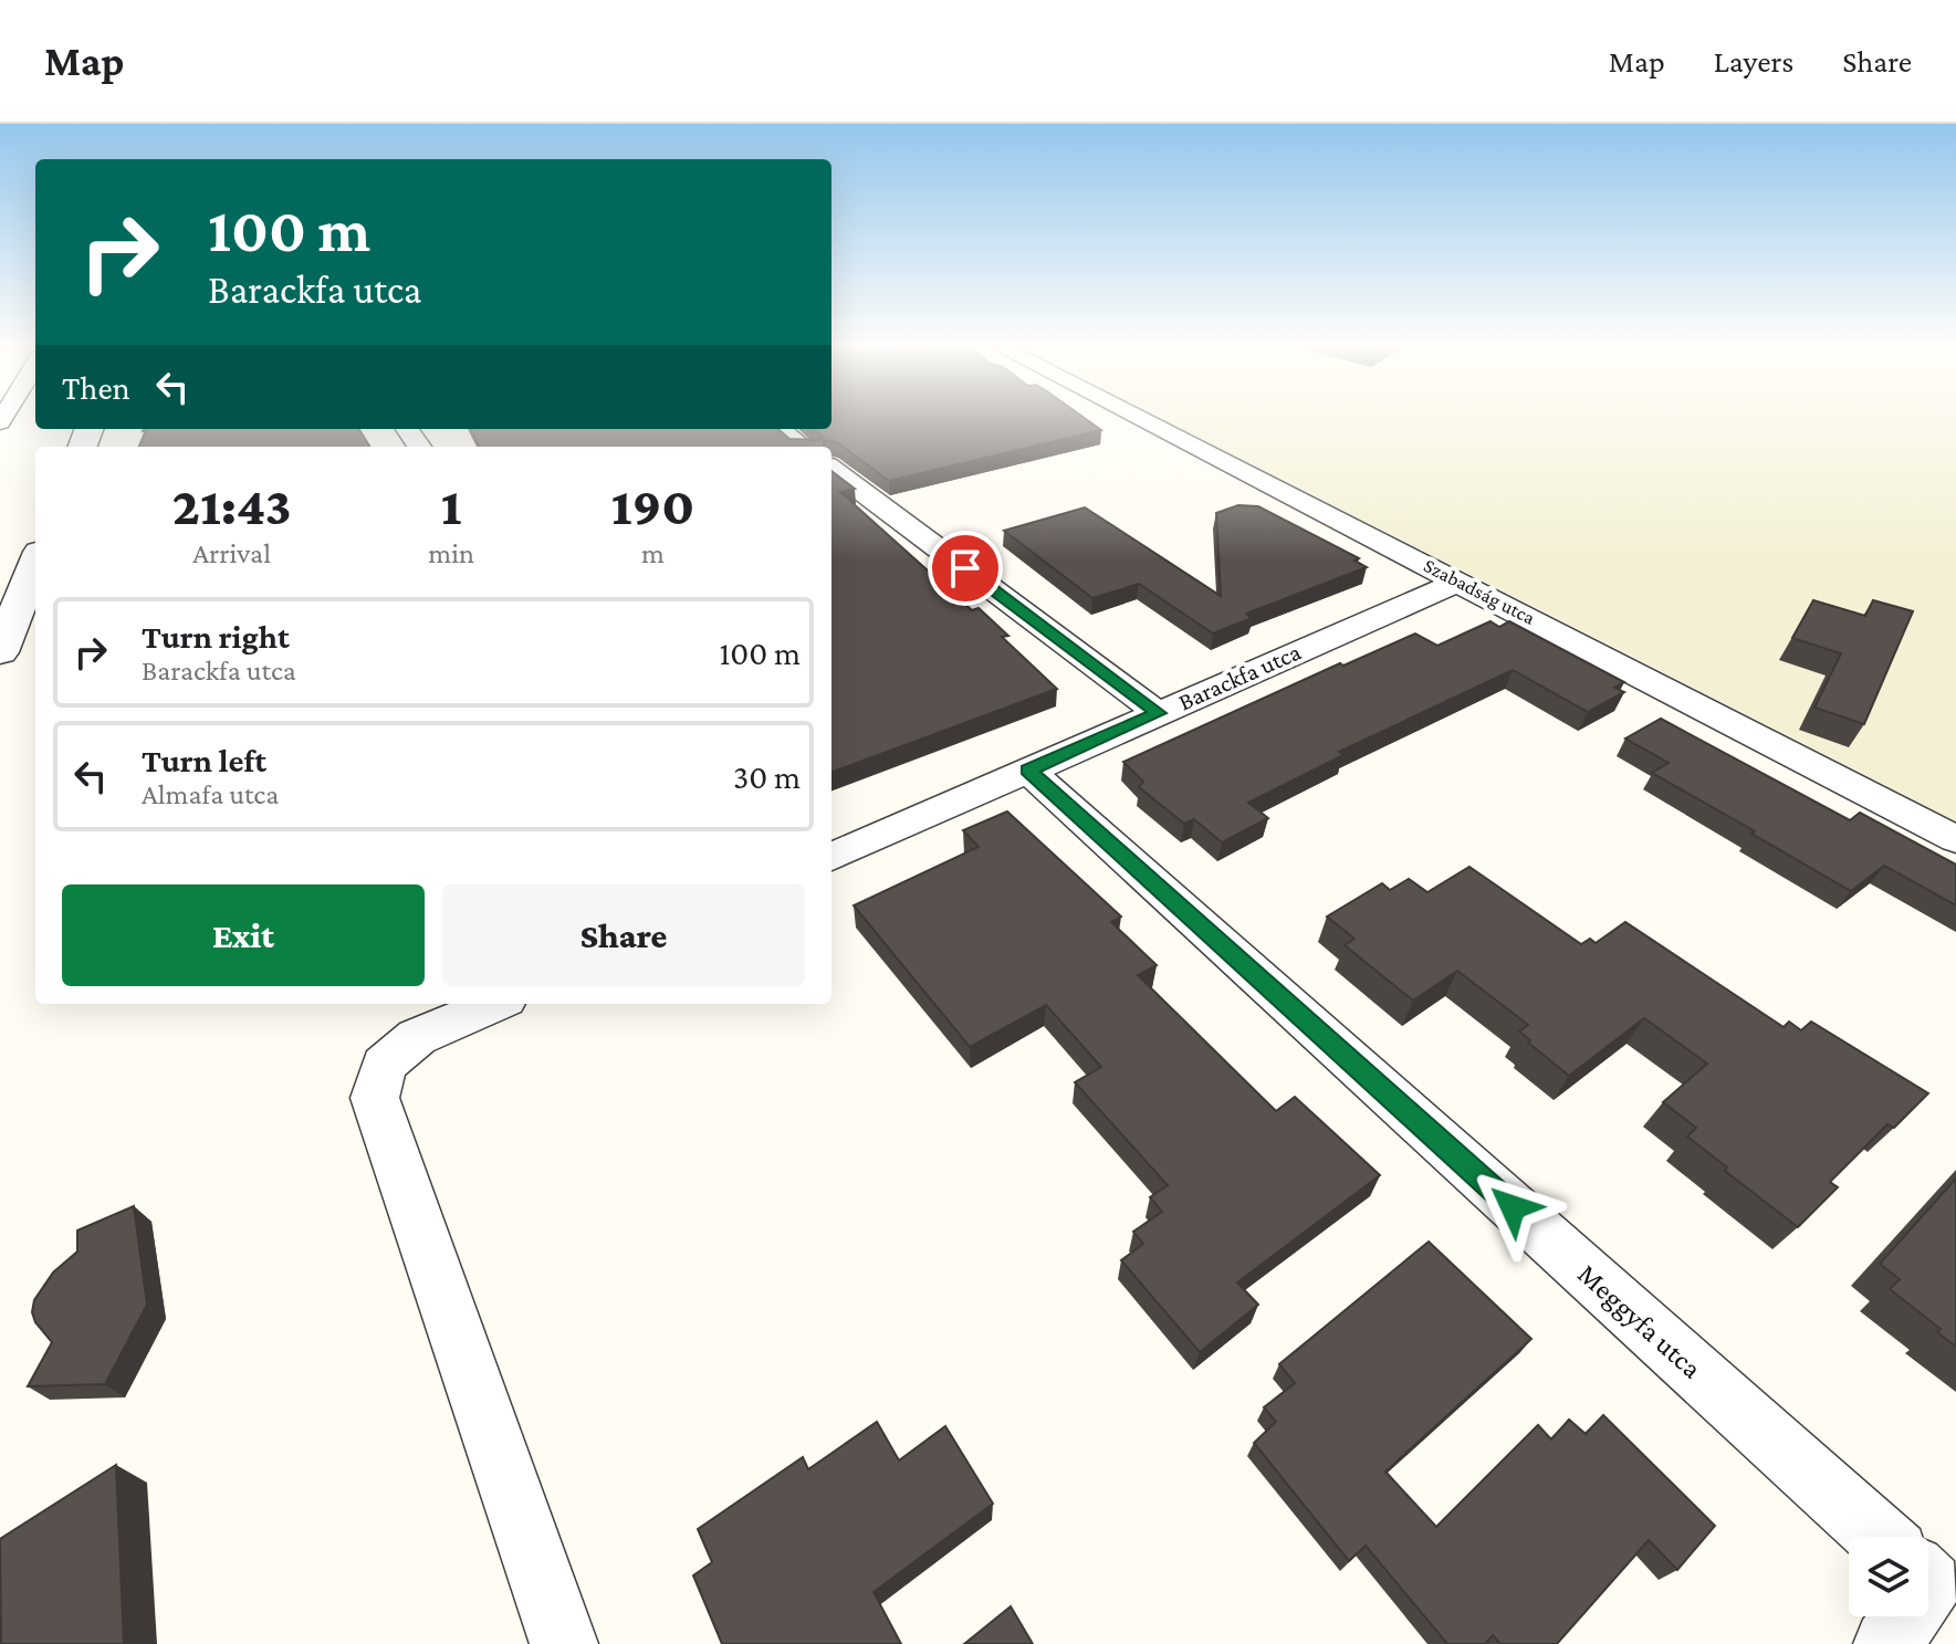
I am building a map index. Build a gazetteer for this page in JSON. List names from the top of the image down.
{
  "streets": {
    "street": ["Szabadság utca", "Barackfa utca", "Meggyfa utca"]
  },
  "crossings": [
    ["Szabadság utca", "Barackfa utca"],
    ["Barackfa utca", "Meggyfa utca"]
  ],
  "page": {
    "header": "Map",
    "nav": ["Map", "Layers", "Share"],
    "turn": ["100 m", "Barackfa utca"],
    "then": "Then",
    "eta": [
      "21:43",
      "Arrival",
      "1",
      "min",
      "190",
      "m"
    ],
    "list": [
      {
        "name": "Turn right",
        "note": "Barackfa utca",
        "value": "100 m"
      },
      {
        "name": "Turn left",
        "note": "Almafa utca",
        "value": "30 m"
      }
    ],
    "buttons": ["Exit", "Share"]
  }
}
